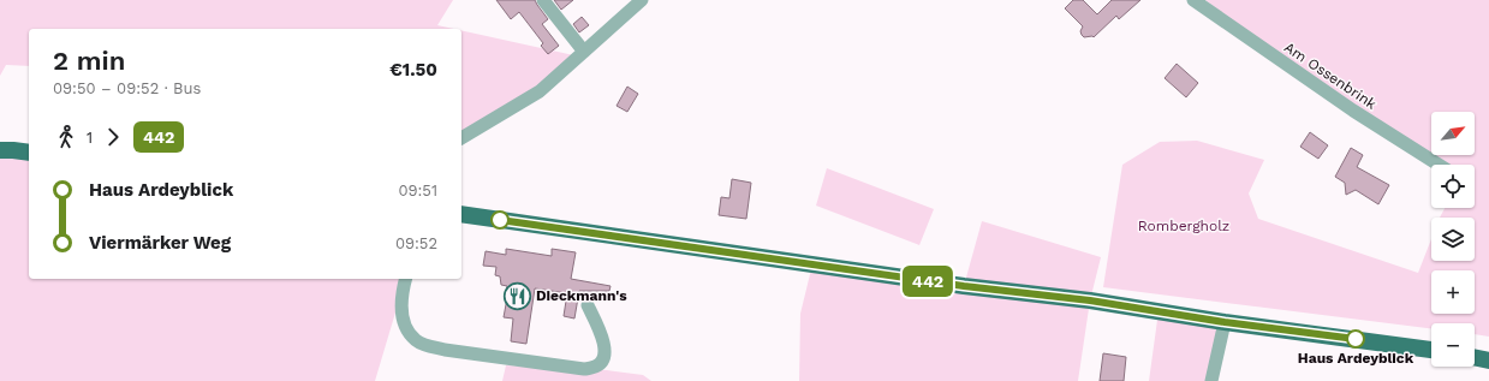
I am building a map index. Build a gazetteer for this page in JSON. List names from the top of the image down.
{
  "streets": {
    "street": ["Am Ossenbrink"]
  },
  "parks": ["Rombergholz"],
  "places": {
    "restaurant": ["Dieckmann's"],
    "other": ["Haus Ardeyblick"]
  },
  "lines": ["bus line 442"],
  "north": "top right",
  "page": {
    "on_map": "442",
    "heading": ["2 min", "09:50 – 09:52 · Bus", "€1.50"],
    "legs": ["1", "442"],
    "map_buttons": ["+", "−"],
    "list": [
      {
        "name": "Haus Ardeyblick",
        "value": "09:51"
      },
      {
        "name": "Viermärker Weg",
        "value": "09:52"
      }
    ]
  }
}
